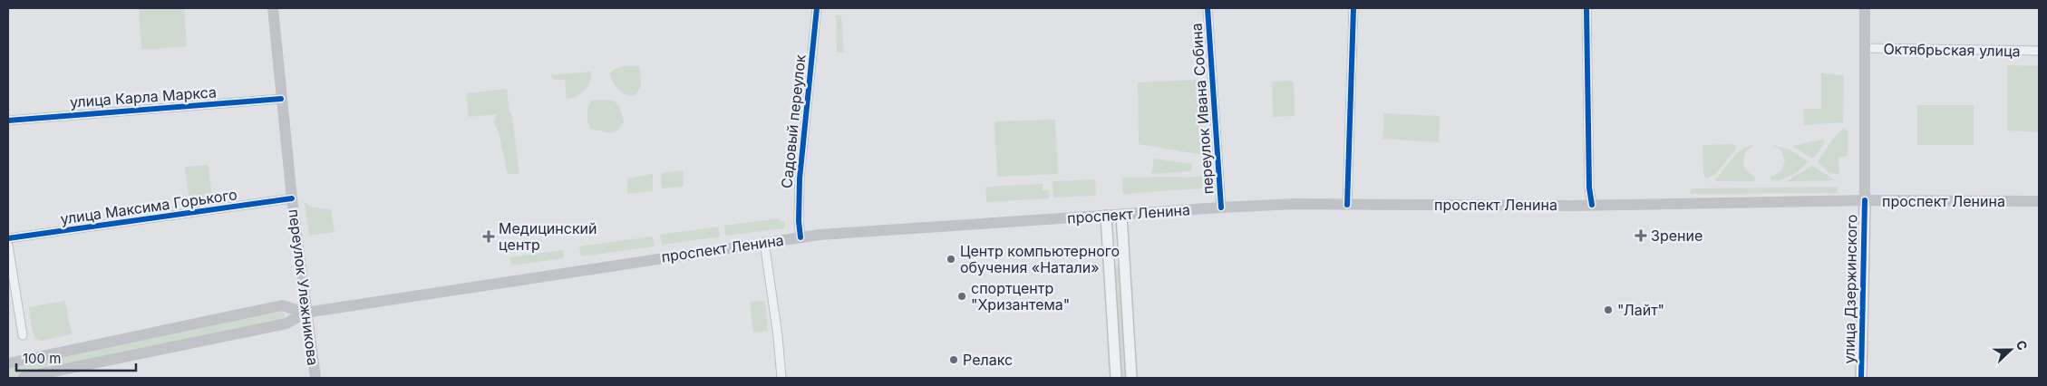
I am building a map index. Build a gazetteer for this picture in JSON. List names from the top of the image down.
{
  "streets": {
    "main road": ["проспект Ленина", "переулок Улежникова", "улица Дзержинского"],
    "street": [
      "Октябрьская улица",
      "улица Карла Маркса",
      "переулок Ивана Собина",
      "Садовый переулок",
      "улица Максима Горького"
    ]
  },
  "crossings": [
    ["Октябрьская улица", "улица Дзержинского"],
    ["улица Карла Маркса", "переулок Улежникова"],
    ["переулок Ивана Собина", "проспект Ленина"],
    ["Садовый переулок", "проспект Ленина"],
    ["проспект Ленина", "переулок Улежникова"],
    ["проспект Ленина", "улица Дзержинского"],
    ["улица Максима Горького", "переулок Улежникова"]
  ],
  "places": {
    "health": ["Зрение", "Медицинский центр"],
    "other": [
      "Центр компьютерного обучения «Натали»",
      "спортцентр \"Хризантема\"",
      "\"Лайт\"",
      "Релакс"
    ]
  },
  "scale_bar": "100 m",
  "north": "right"
}
